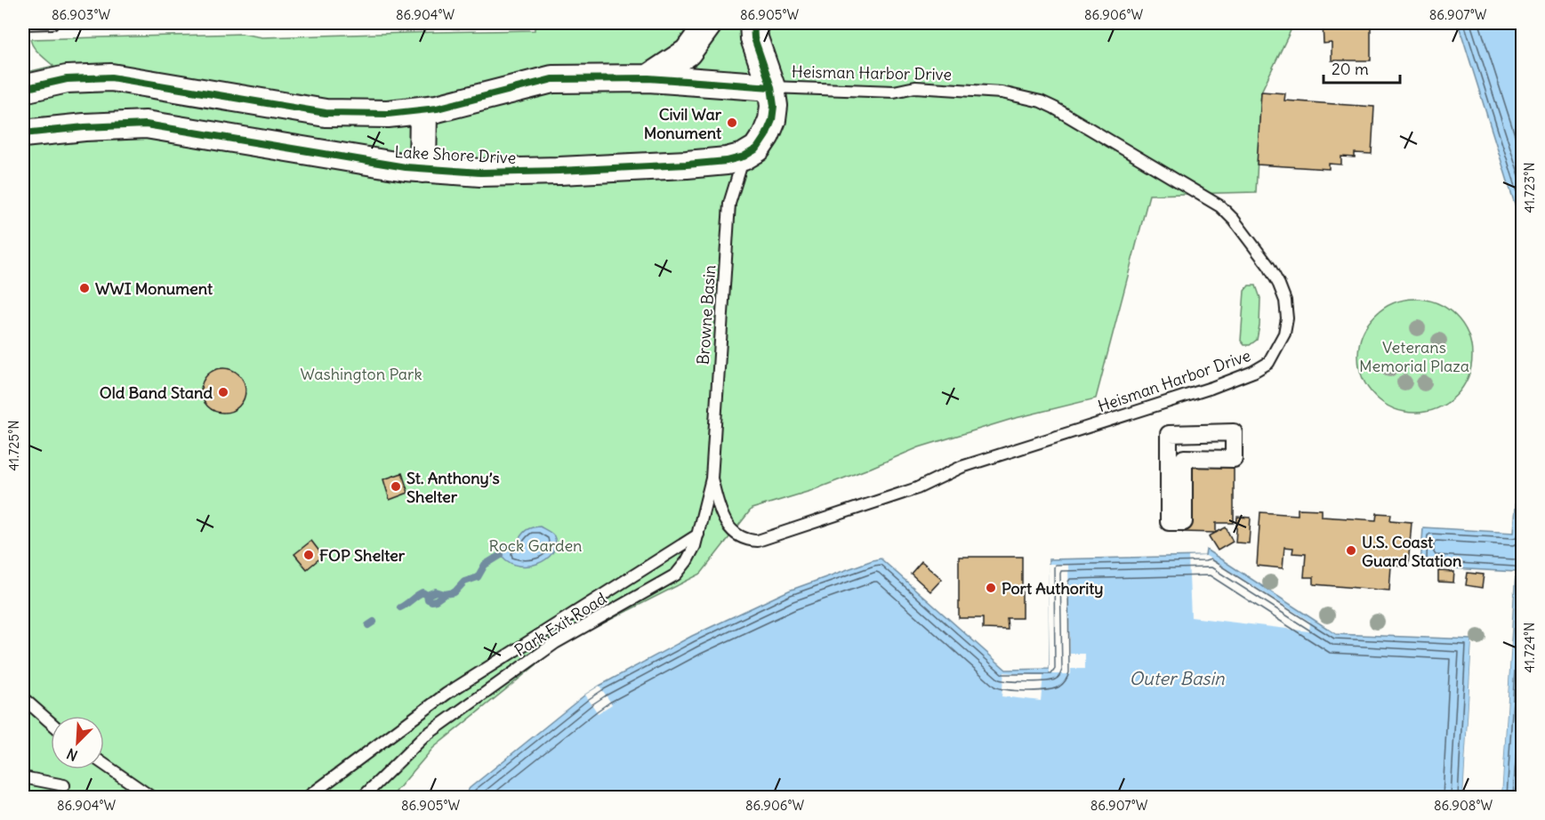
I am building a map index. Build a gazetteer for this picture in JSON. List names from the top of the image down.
{
  "streets": {
    "street": ["Lake Shore Drive"],
    "lane": ["Heisman Harbor Drive", "Browne Basin", "Park Exit Road"]
  },
  "crossings": [
    ["Heisman Harbor Drive", "Browne Basin"],
    ["Heisman Harbor Drive", "Park Exit Road"],
    ["Lake Shore Drive", "Browne Basin"],
    ["Browne Basin", "Park Exit Road"]
  ],
  "water": ["Outer Basin"],
  "parks": ["Veterans Memorial Plaza", "Washington Park", "Rock Garden"],
  "places": [
    "Civil War Monument",
    "WWI Monument",
    "Old Band Stand",
    "St. Anthony’s Shelter",
    "U.S. Coast Guard Station",
    "FOP Shelter",
    "Port Authority"
  ],
  "scale_bar": "20 m",
  "north": "bottom left",
  "coordinates": [
    "86.903°W",
    "86.904°W",
    "86.905°W",
    "86.906°W",
    "86.907°W",
    "41.723°N",
    "41.725°N",
    "41.724°N",
    "86.908°W"
  ]
}
